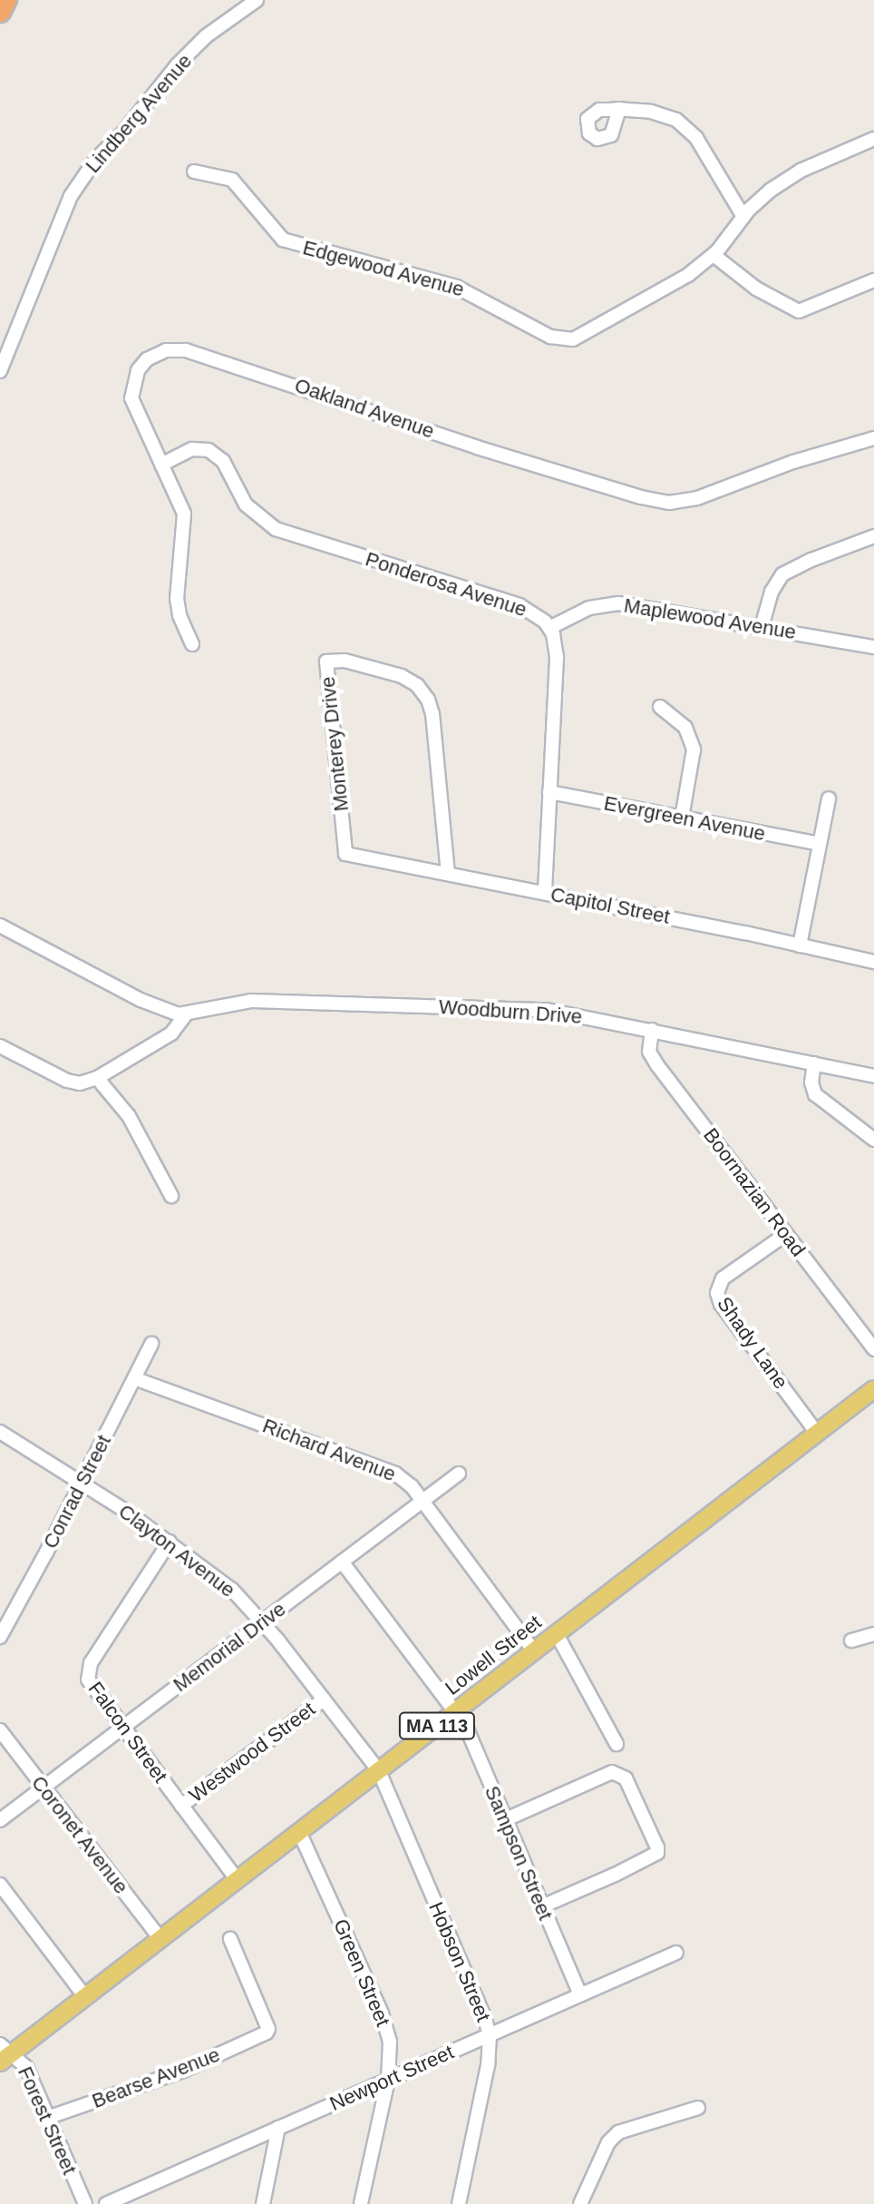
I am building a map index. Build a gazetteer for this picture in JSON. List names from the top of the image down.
{
  "streets": {
    "main road": ["Lowell Street", "MA 113"],
    "street": [
      "Lindberg Avenue",
      "Edgewood Avenue",
      "Oakland Avenue",
      "Ponderosa Avenue",
      "Maplewood Avenue",
      "Monterey Drive",
      "Evergreen Avenue",
      "Capitol Street",
      "Woodburn Drive",
      "Boornazian Road",
      "Shady Lane",
      "Richard Avenue",
      "Conrad Street",
      "Clayton Avenue",
      "Memorial Drive",
      "Falcon Street",
      "Westwood Street",
      "Coronet Avenue",
      "Sampson Street",
      "Hobson Street",
      "Green Street",
      "Bearse Avenue",
      "Newport Street",
      "Forest Street"
    ]
  },
  "crossings": [
    ["Oakland Avenue", "Ponderosa Avenue"],
    ["Ponderosa Avenue", "Maplewood Avenue"],
    ["Ponderosa Avenue", "Evergreen Avenue"],
    ["Ponderosa Avenue", "Capitol Street"],
    ["Monterey Drive", "Capitol Street"],
    ["Woodburn Drive", "Boornazian Road"],
    ["Boornazian Road", "Shady Lane"],
    ["Shady Lane", "Lowell Street"],
    ["Richard Avenue", "Conrad Street"],
    ["Richard Avenue", "Memorial Drive"],
    ["Richard Avenue", "Lowell Street"],
    ["Conrad Street", "Clayton Avenue"],
    ["Clayton Avenue", "Memorial Drive"],
    ["Clayton Avenue", "Lowell Street"],
    ["Clayton Avenue", "Falcon Street"],
    ["Clayton Avenue", "Westwood Street"],
    ["Clayton Avenue", "Hobson Street"],
    ["Memorial Drive", "Falcon Street"],
    ["Memorial Drive", "Coronet Avenue"],
    ["Memorial Drive", "Sampson Street"],
    ["Lowell Street", "Falcon Street"],
    ["Lowell Street", "Coronet Avenue"],
    ["Lowell Street", "Sampson Street"],
    ["Lowell Street", "Hobson Street"],
    ["Lowell Street", "Green Street"],
    ["Lowell Street", "Forest Street"],
    ["Falcon Street", "Westwood Street"],
    ["Sampson Street", "Newport Street"],
    ["Hobson Street", "Newport Street"],
    ["Green Street", "Newport Street"],
    ["Bearse Avenue", "Forest Street"]
  ]
}
